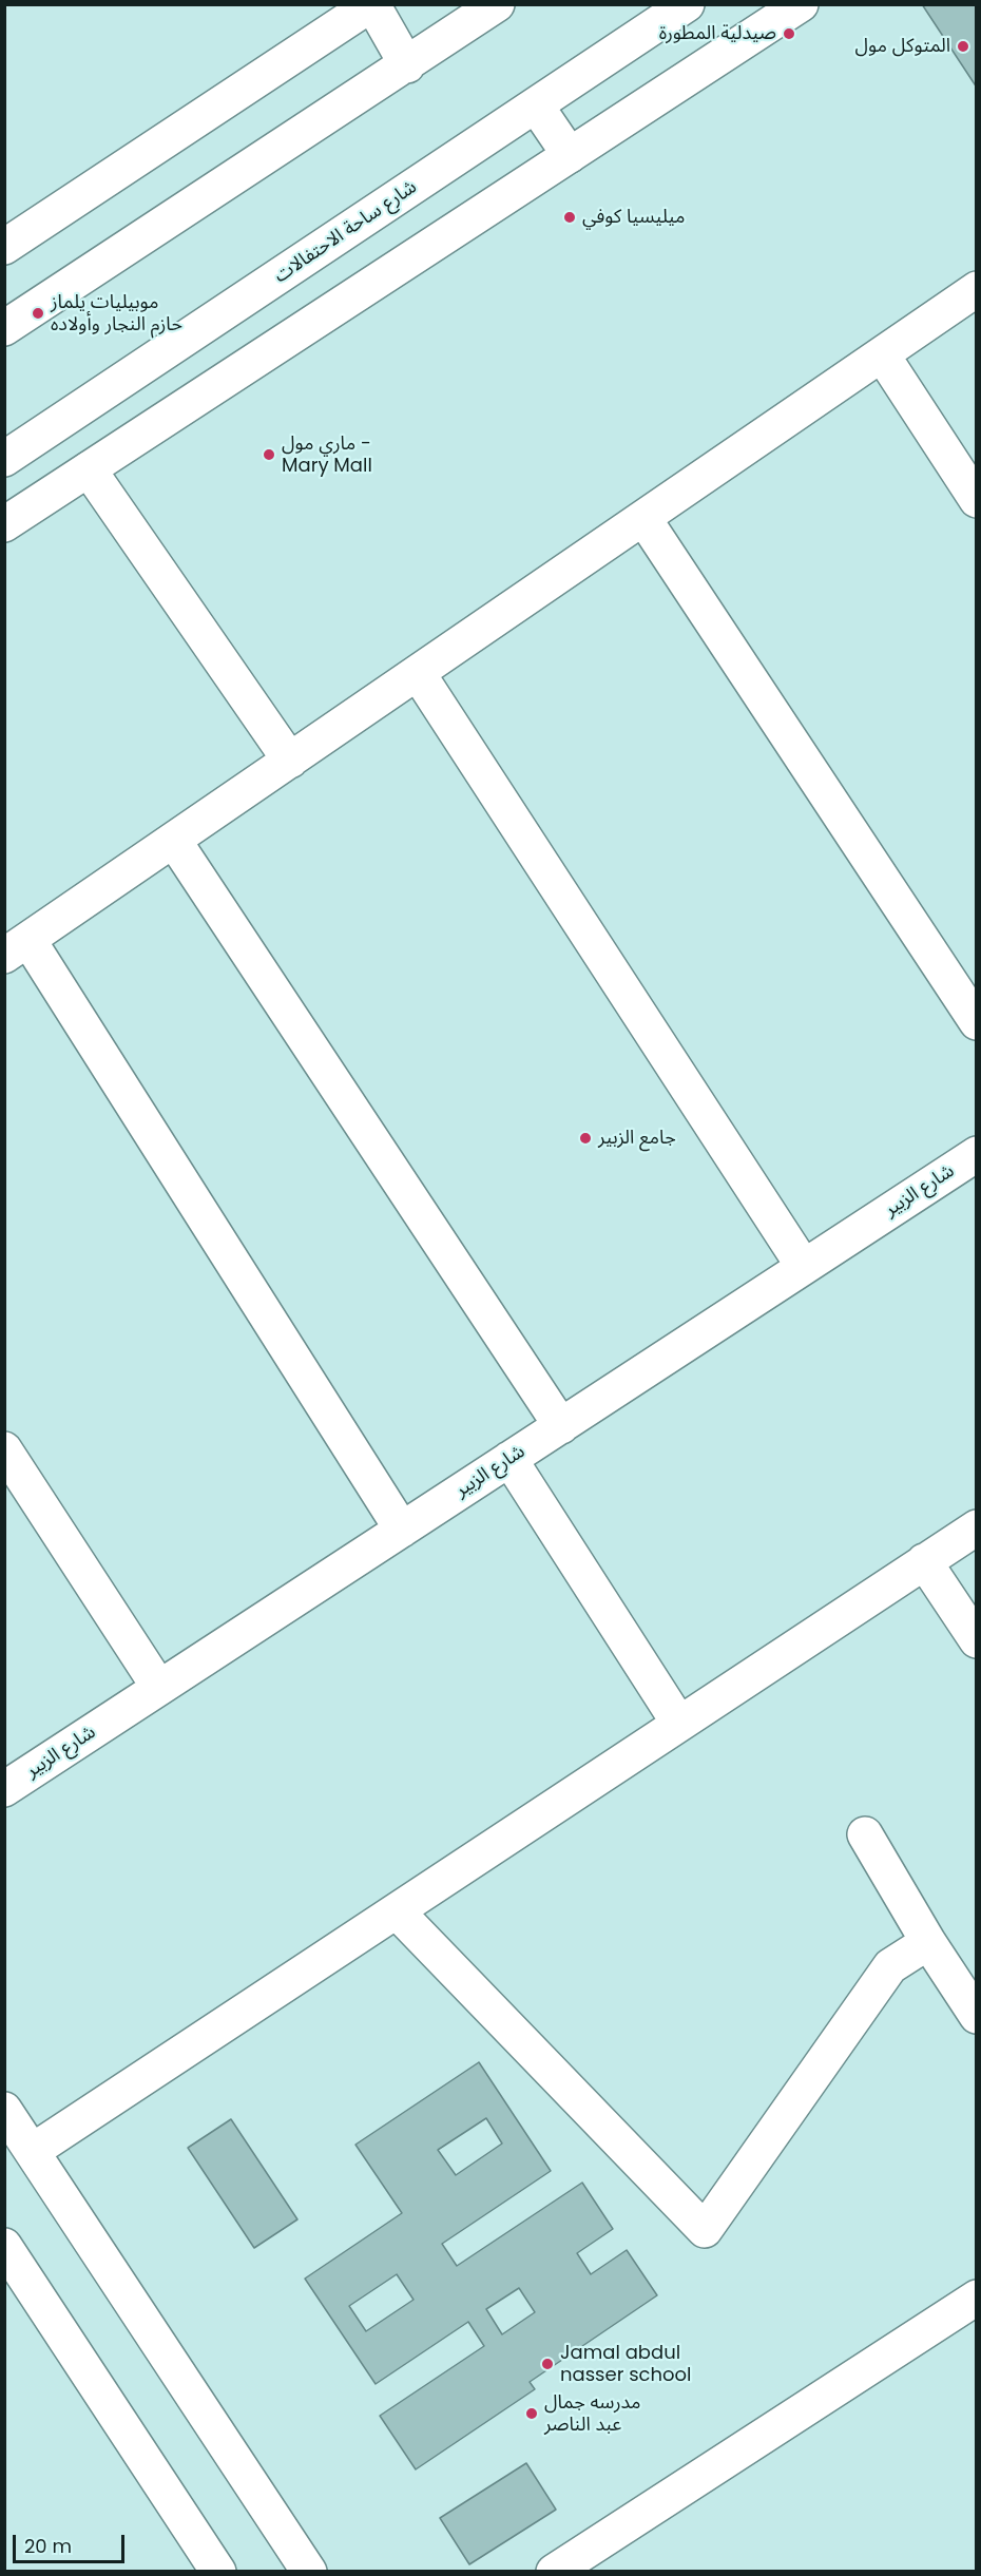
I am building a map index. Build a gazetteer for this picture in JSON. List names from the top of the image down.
{
  "streets": {
    "street": ["شارع ساحة الاحتفالات", "شارع الزبير"]
  },
  "places": [
    "صيدلية المطورة",
    "المتوكل مول",
    "ميليسيا كوفي",
    "موبيليات يلماز حازم النجار وأولاده",
    "ماري مول - Mary Mall",
    "جامع الزبير",
    "Jamal abdul nasser school",
    "مدرسه جمال عبد الناصر"
  ],
  "scale_bar": "20 m"
}
